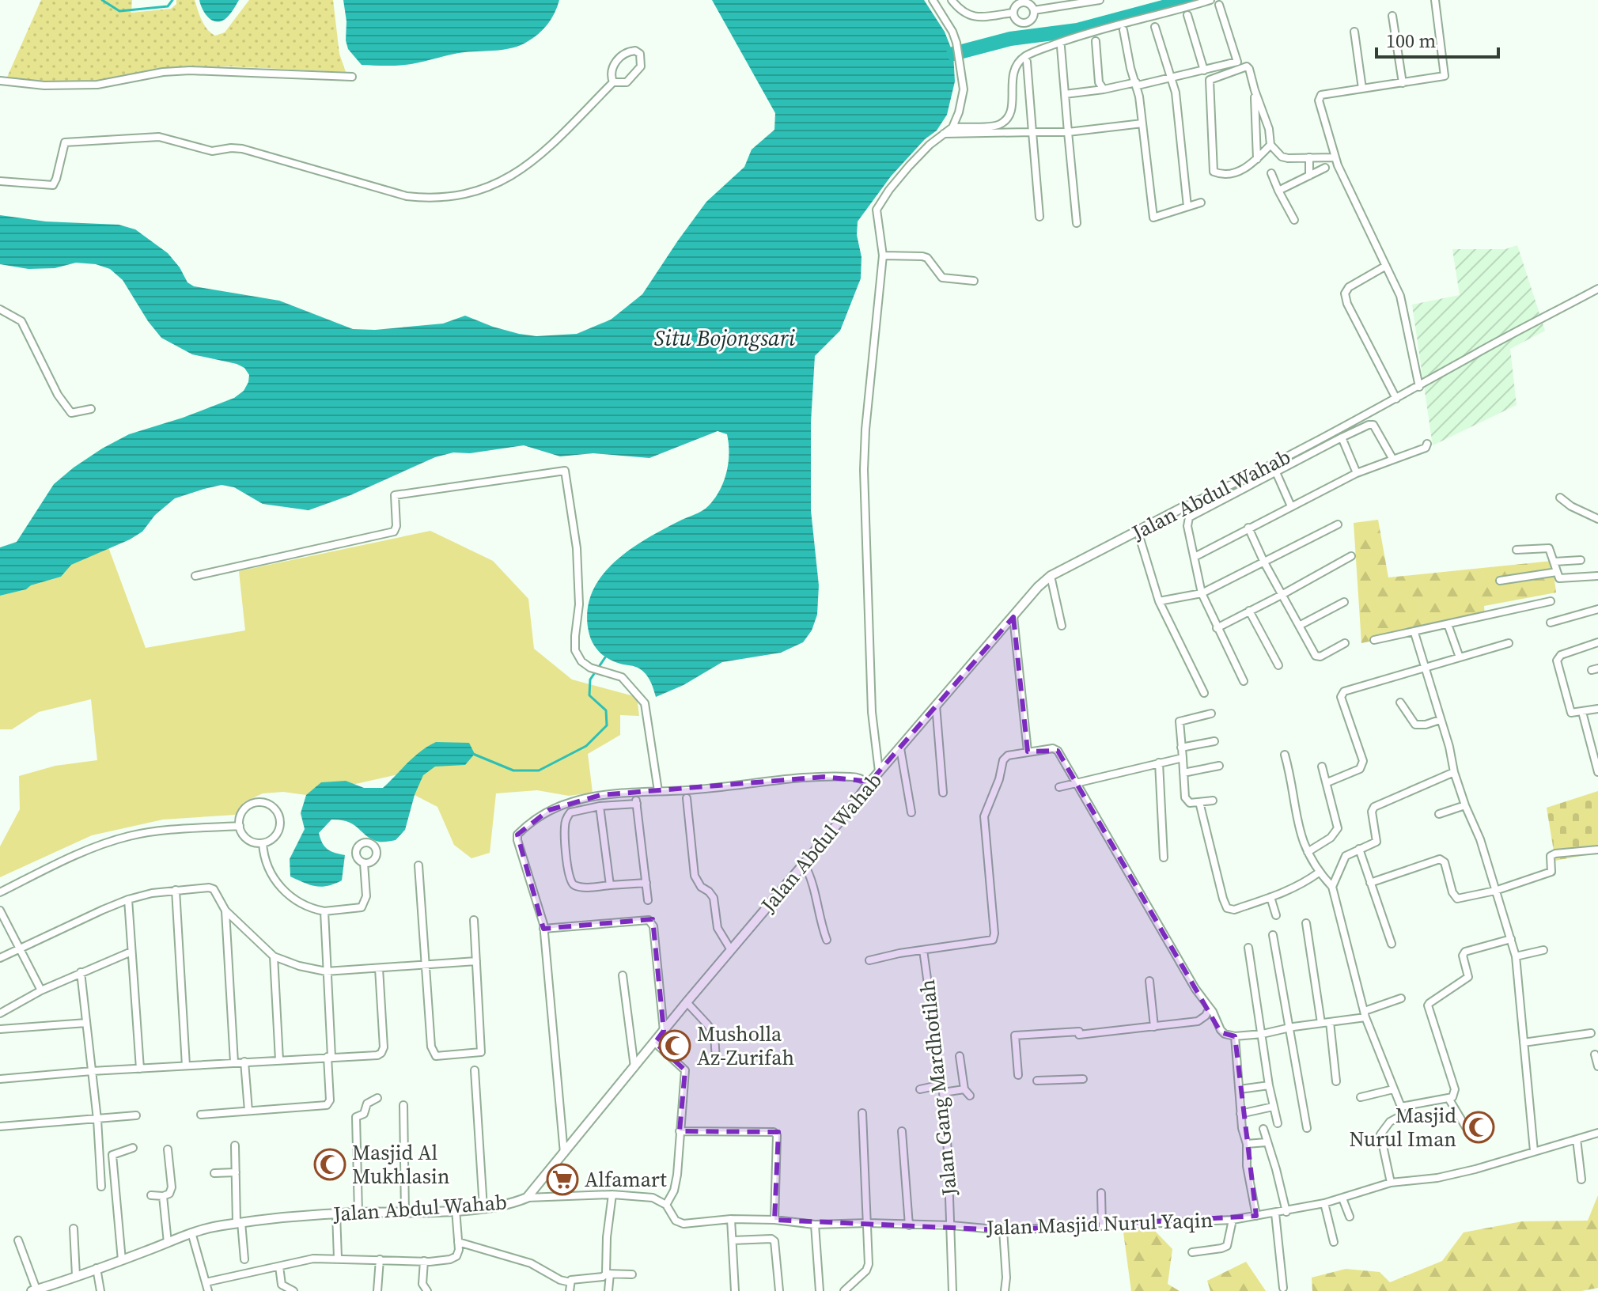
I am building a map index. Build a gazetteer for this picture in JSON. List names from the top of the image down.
{
  "streets": {
    "street": ["Jalan Abdul Wahab", "Jalan Gang Mardhotilah", "Jalan Masjid Nurul Yaqin"]
  },
  "crossings": [
    ["Jalan Abdul Wahab", "Jalan Masjid Nurul Yaqin"],
    ["Jalan Gang Mardhotilah", "Jalan Masjid Nurul Yaqin"]
  ],
  "water": ["Situ Bojongsari"],
  "places": {
    "mosque": ["Musholla Az-Zurifah", "Masjid Nurul Iman", "Masjid Al Mukhlasin"],
    "supermarket": ["Alfamart"]
  },
  "scale_bar": "100 m"
}
